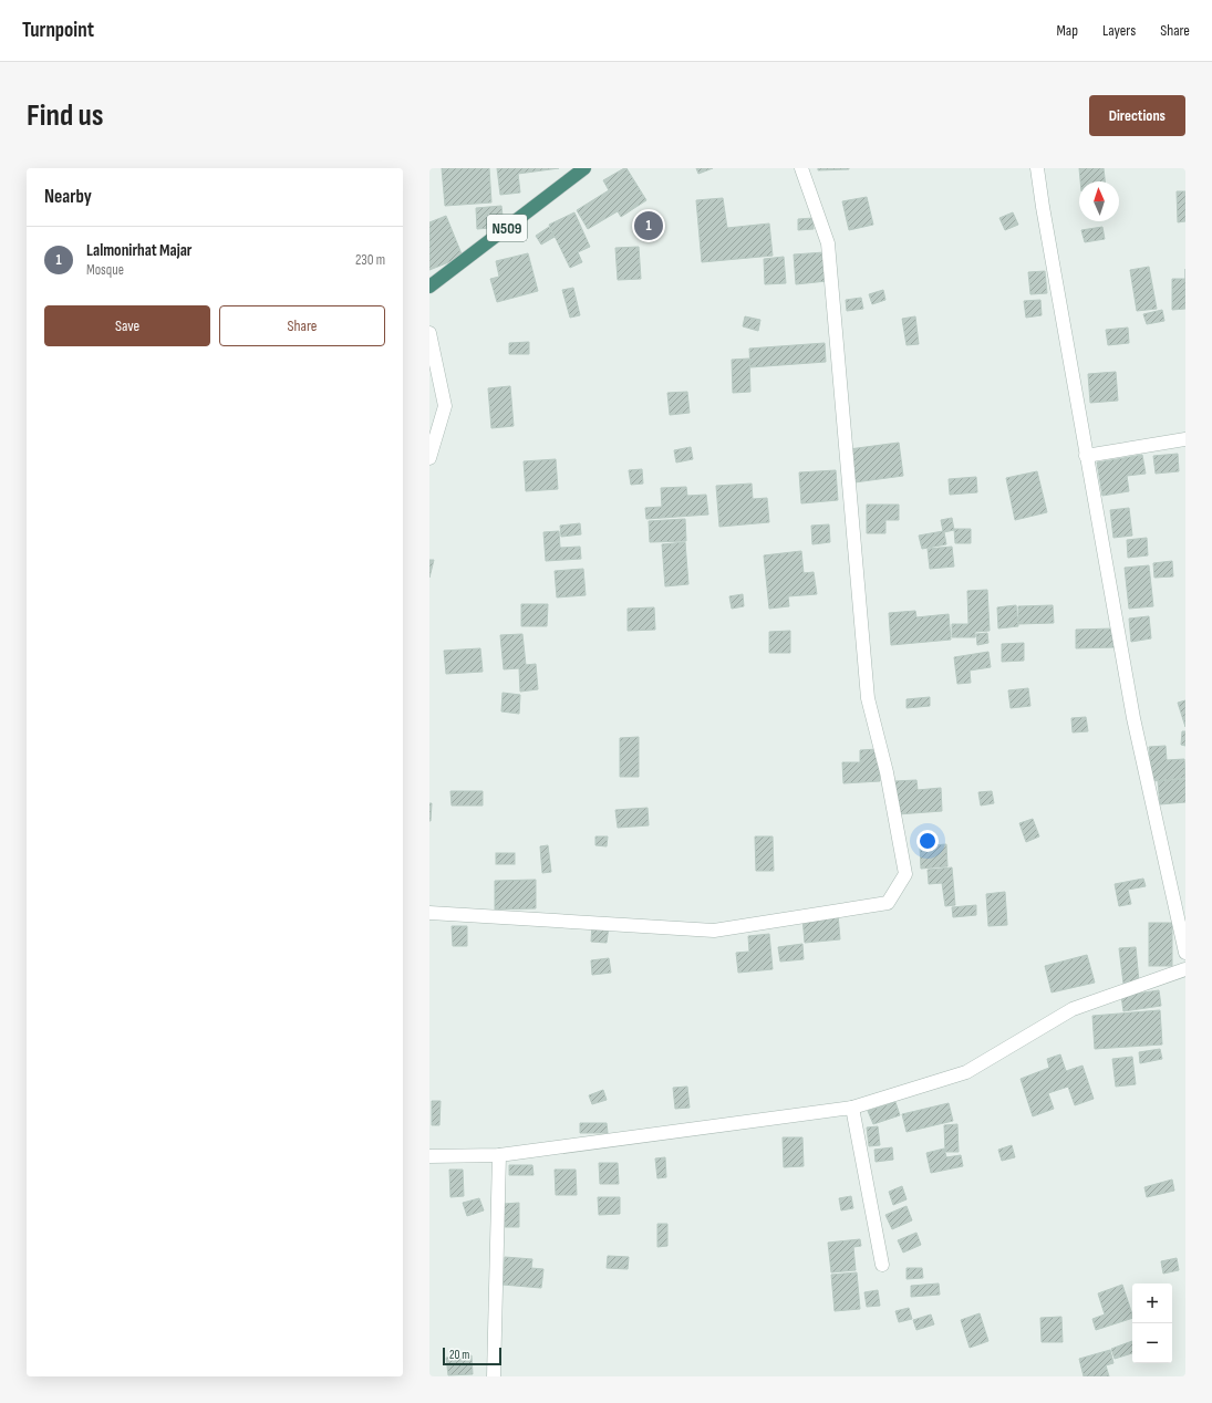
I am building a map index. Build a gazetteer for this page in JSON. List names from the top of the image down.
{
  "streets": {
    "highway": ["N509"]
  },
  "scale_bar": "20 m",
  "north": "top",
  "page": {
    "header": "Turnpoint",
    "nav": ["Map", "Layers", "Share"],
    "buttons": [
      "Directions",
      ["Save", "Share"]
    ],
    "title": "Find us",
    "heading": "Nearby",
    "pins": "1",
    "list": [
      {
        "mark": "1",
        "name": "Lalmonirhat Majar",
        "note": "Mosque",
        "value": "230 m"
      }
    ],
    "map_buttons": ["+", "−"],
    "scale": "20 m"
  }
}
